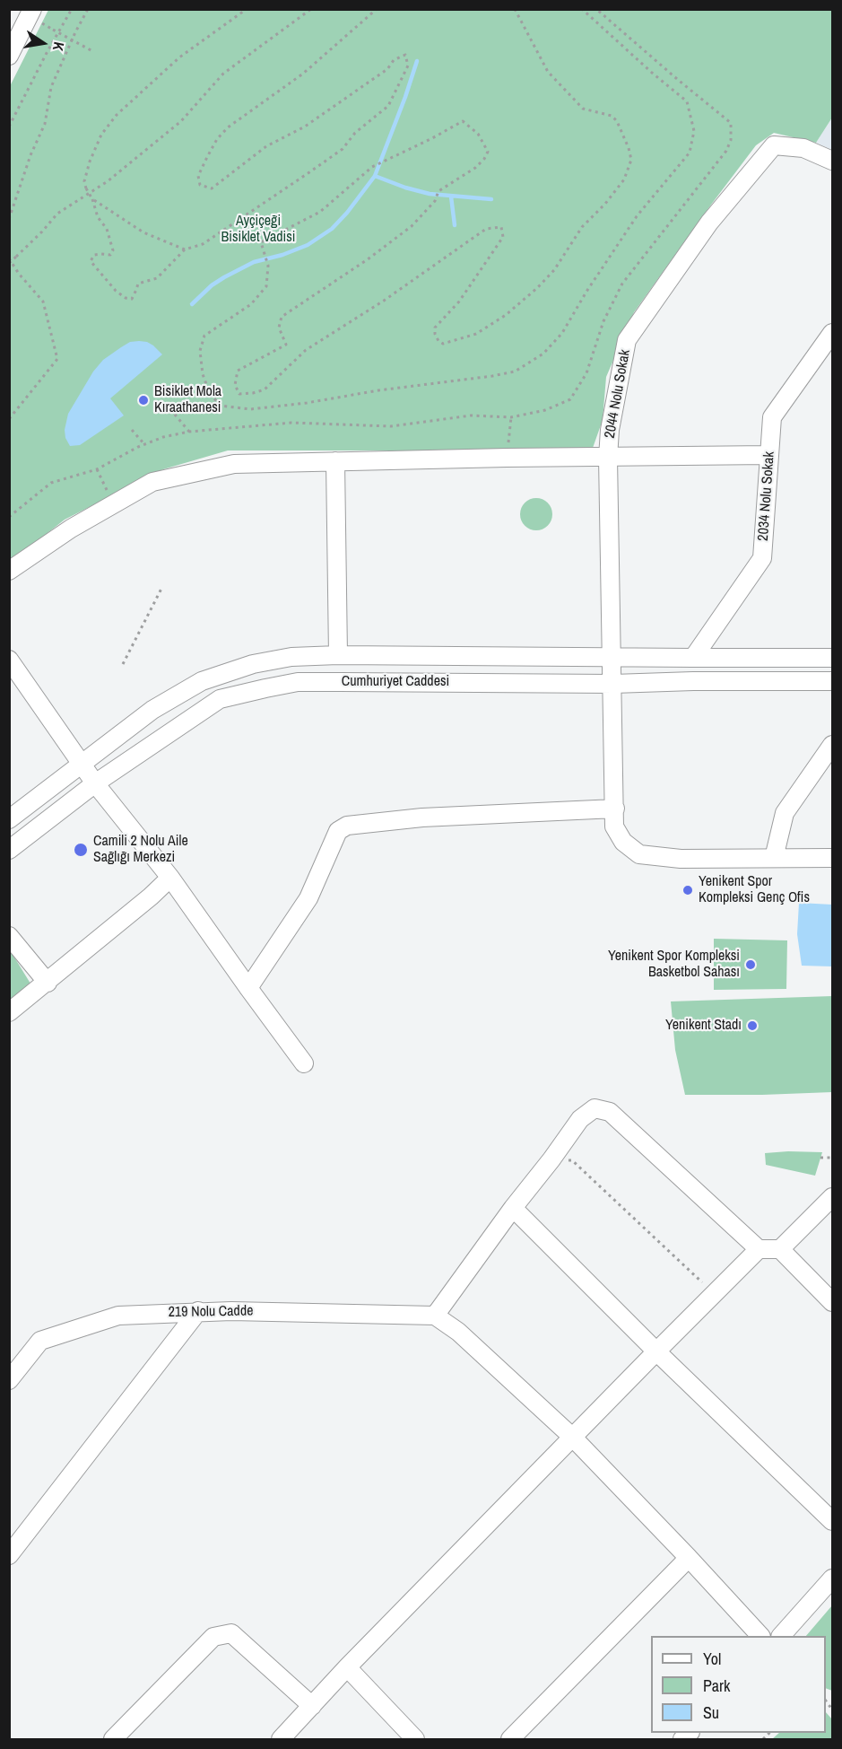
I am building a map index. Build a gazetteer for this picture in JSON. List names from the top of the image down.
{
  "streets": {
    "street": [
      "2044 Nolu Sokak",
      "2034 Nolu Sokak",
      "Cumhuriyet Caddesi",
      "219 Nolu Cadde"
    ]
  },
  "crossings": [
    ["2044 Nolu Sokak", "Cumhuriyet Caddesi"],
    ["2034 Nolu Sokak", "Cumhuriyet Caddesi"]
  ],
  "parks": ["Ayçiçeği Bisiklet Vadisi"],
  "places": [
    "Bisiklet Mola Kıraathanesi",
    "Camili 2 Nolu Aile Sağlığı Merkezi",
    "Yenikent Spor Kompleksi Genç Ofis",
    "Yenikent Spor Kompleksi Basketbol Sahası",
    "Yenikent Stadı"
  ],
  "legend": ["Yol", "Park", "Su"],
  "north": "right"
}
